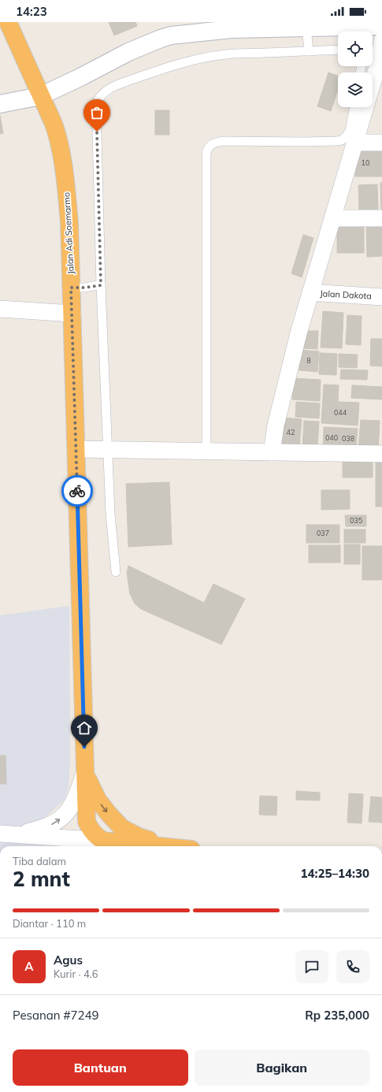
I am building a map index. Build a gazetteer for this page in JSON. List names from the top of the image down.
{
  "streets": {
    "highway": ["Jalan Adi Soemarmo"],
    "street": ["Jalan Dakota"]
  },
  "house_numbers": [
    "10",
    "8",
    "044",
    "42",
    "040",
    "038",
    "035",
    "037"
  ],
  "page": {
    "status": "14:23",
    "heading": ["2 mnt", "Tiba dalam", "14:25–14:30"],
    "panel": [
      "Agus",
      "Kurir · 4.6",
      "Pesanan #7249",
      "Rp 235,000"
    ],
    "bar": "Diantar · 110 m",
    "round": "A",
    "buttons": ["Bantuan", "Bagikan"]
  }
}
